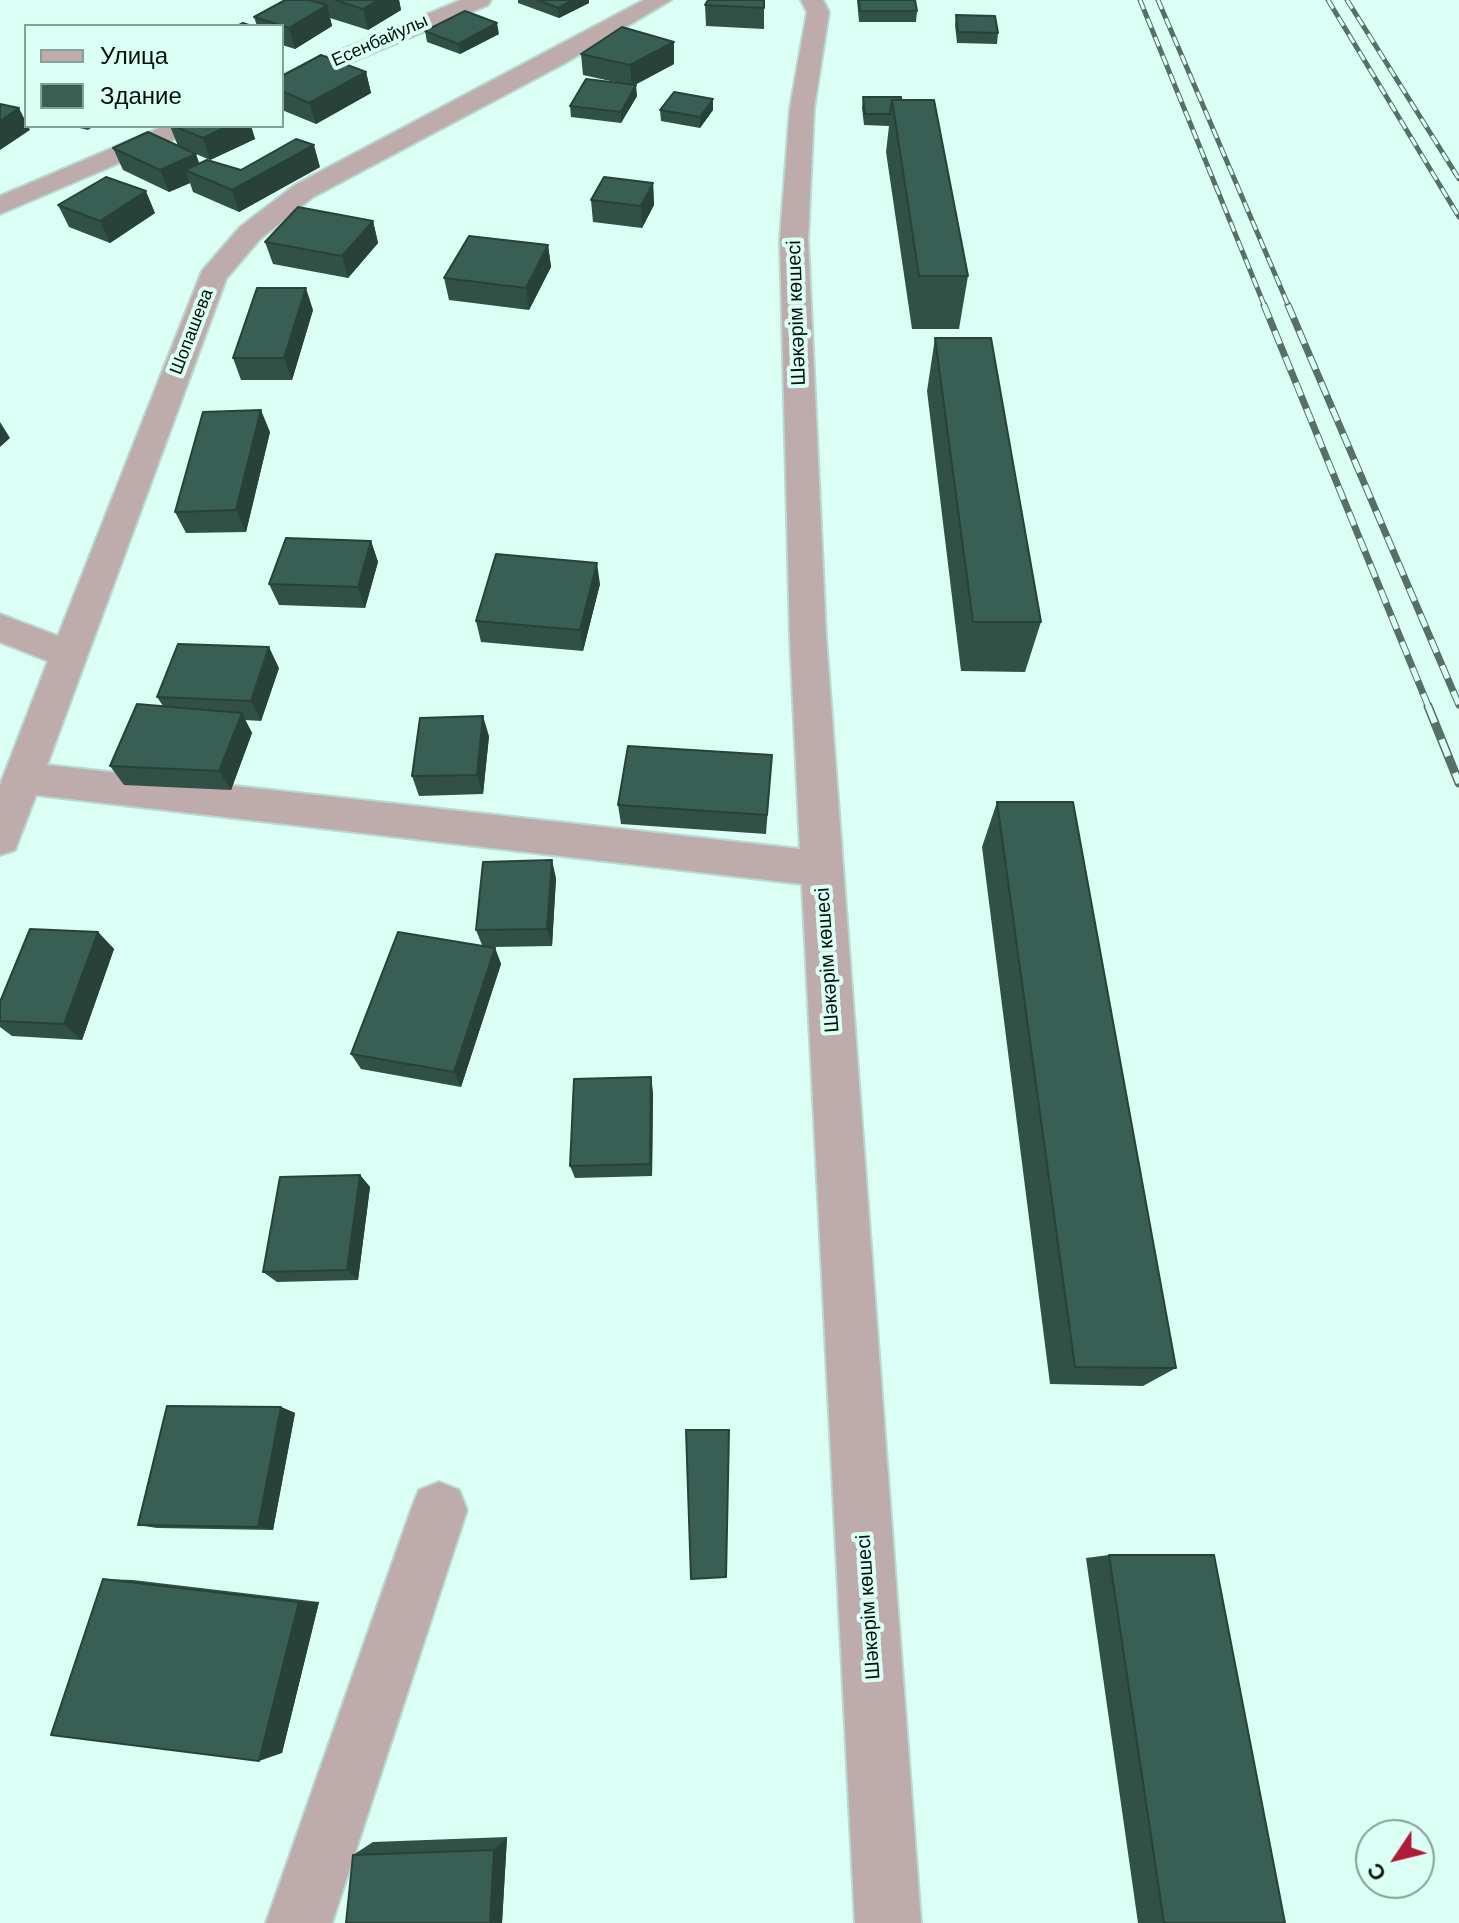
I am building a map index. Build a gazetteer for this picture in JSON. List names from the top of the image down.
{
  "streets": {
    "street": ["Есенбайулы", "Шәкәрім көшесі", "Шопашева"]
  },
  "legend": ["Улица", "Здание"],
  "north": "bottom left"
}
